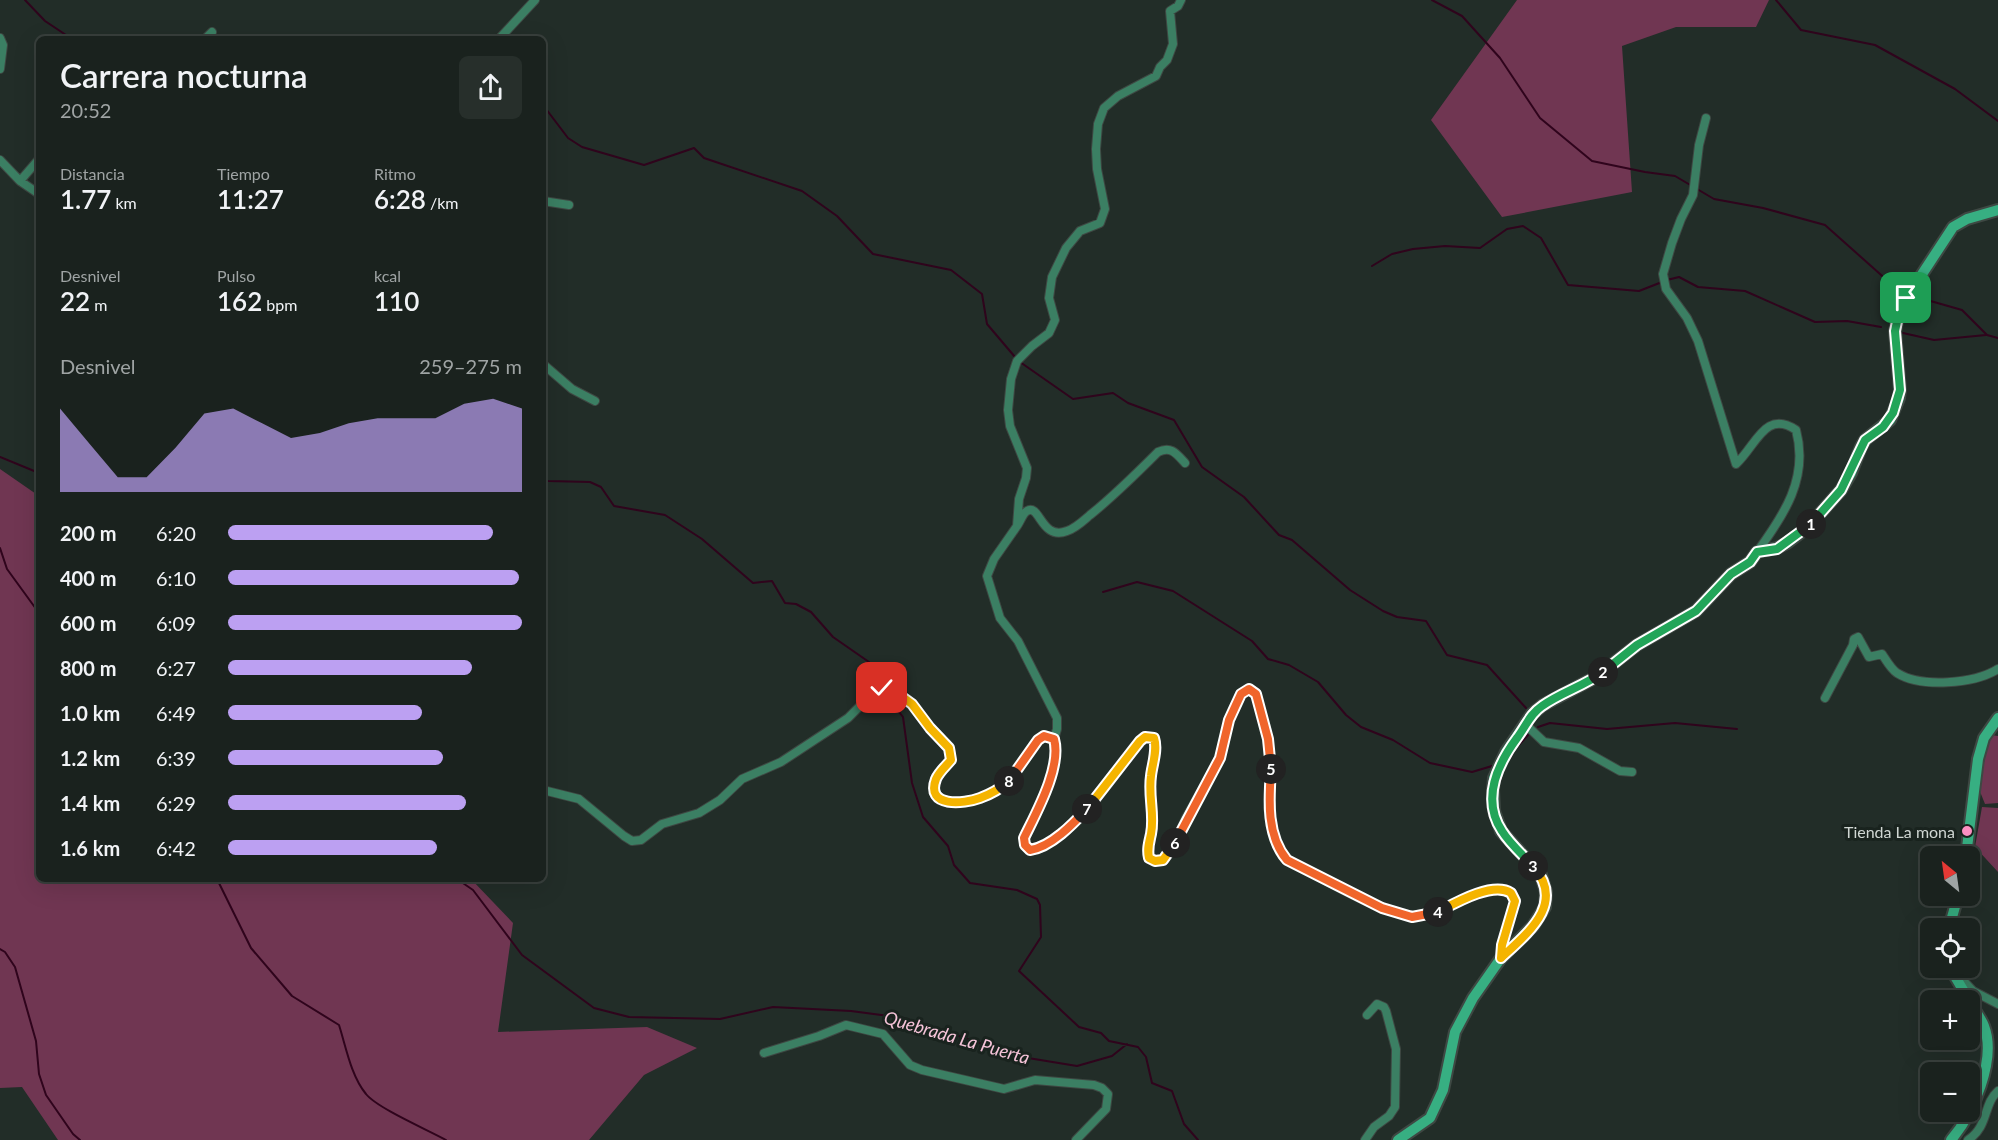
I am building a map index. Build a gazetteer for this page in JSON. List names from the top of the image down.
{
  "water": ["Quebrada La Puerta"],
  "places": ["Tienda La mona"],
  "north": "top left",
  "page": {
    "heading": ["Carrera nocturna", "20:52"],
    "stats": [
      ["Distancia", "1.77 km"],
      ["Tiempo", "11:27"],
      ["Ritmo", "6:28 /km"],
      ["Desnivel", "22 m"],
      ["Pulso", "162 bpm"],
      ["kcal", "110"]
    ],
    "chart": ["Desnivel", "259–275 m"],
    "pins": [
      "1",
      "2",
      "5",
      "8",
      "7",
      "6",
      "3",
      "4"
    ],
    "list": [
      {
        "name": "200 m",
        "note": "6:20"
      },
      {
        "name": "400 m",
        "note": "6:10"
      },
      {
        "name": "600 m",
        "note": "6:09"
      },
      {
        "name": "800 m",
        "note": "6:27"
      },
      {
        "name": "1.0 km",
        "note": "6:49"
      },
      {
        "name": "1.2 km",
        "note": "6:39"
      },
      {
        "name": "1.4 km",
        "note": "6:29"
      },
      {
        "name": "1.6 km",
        "note": "6:42"
      }
    ],
    "map_buttons": ["+", "−"]
  }
}
